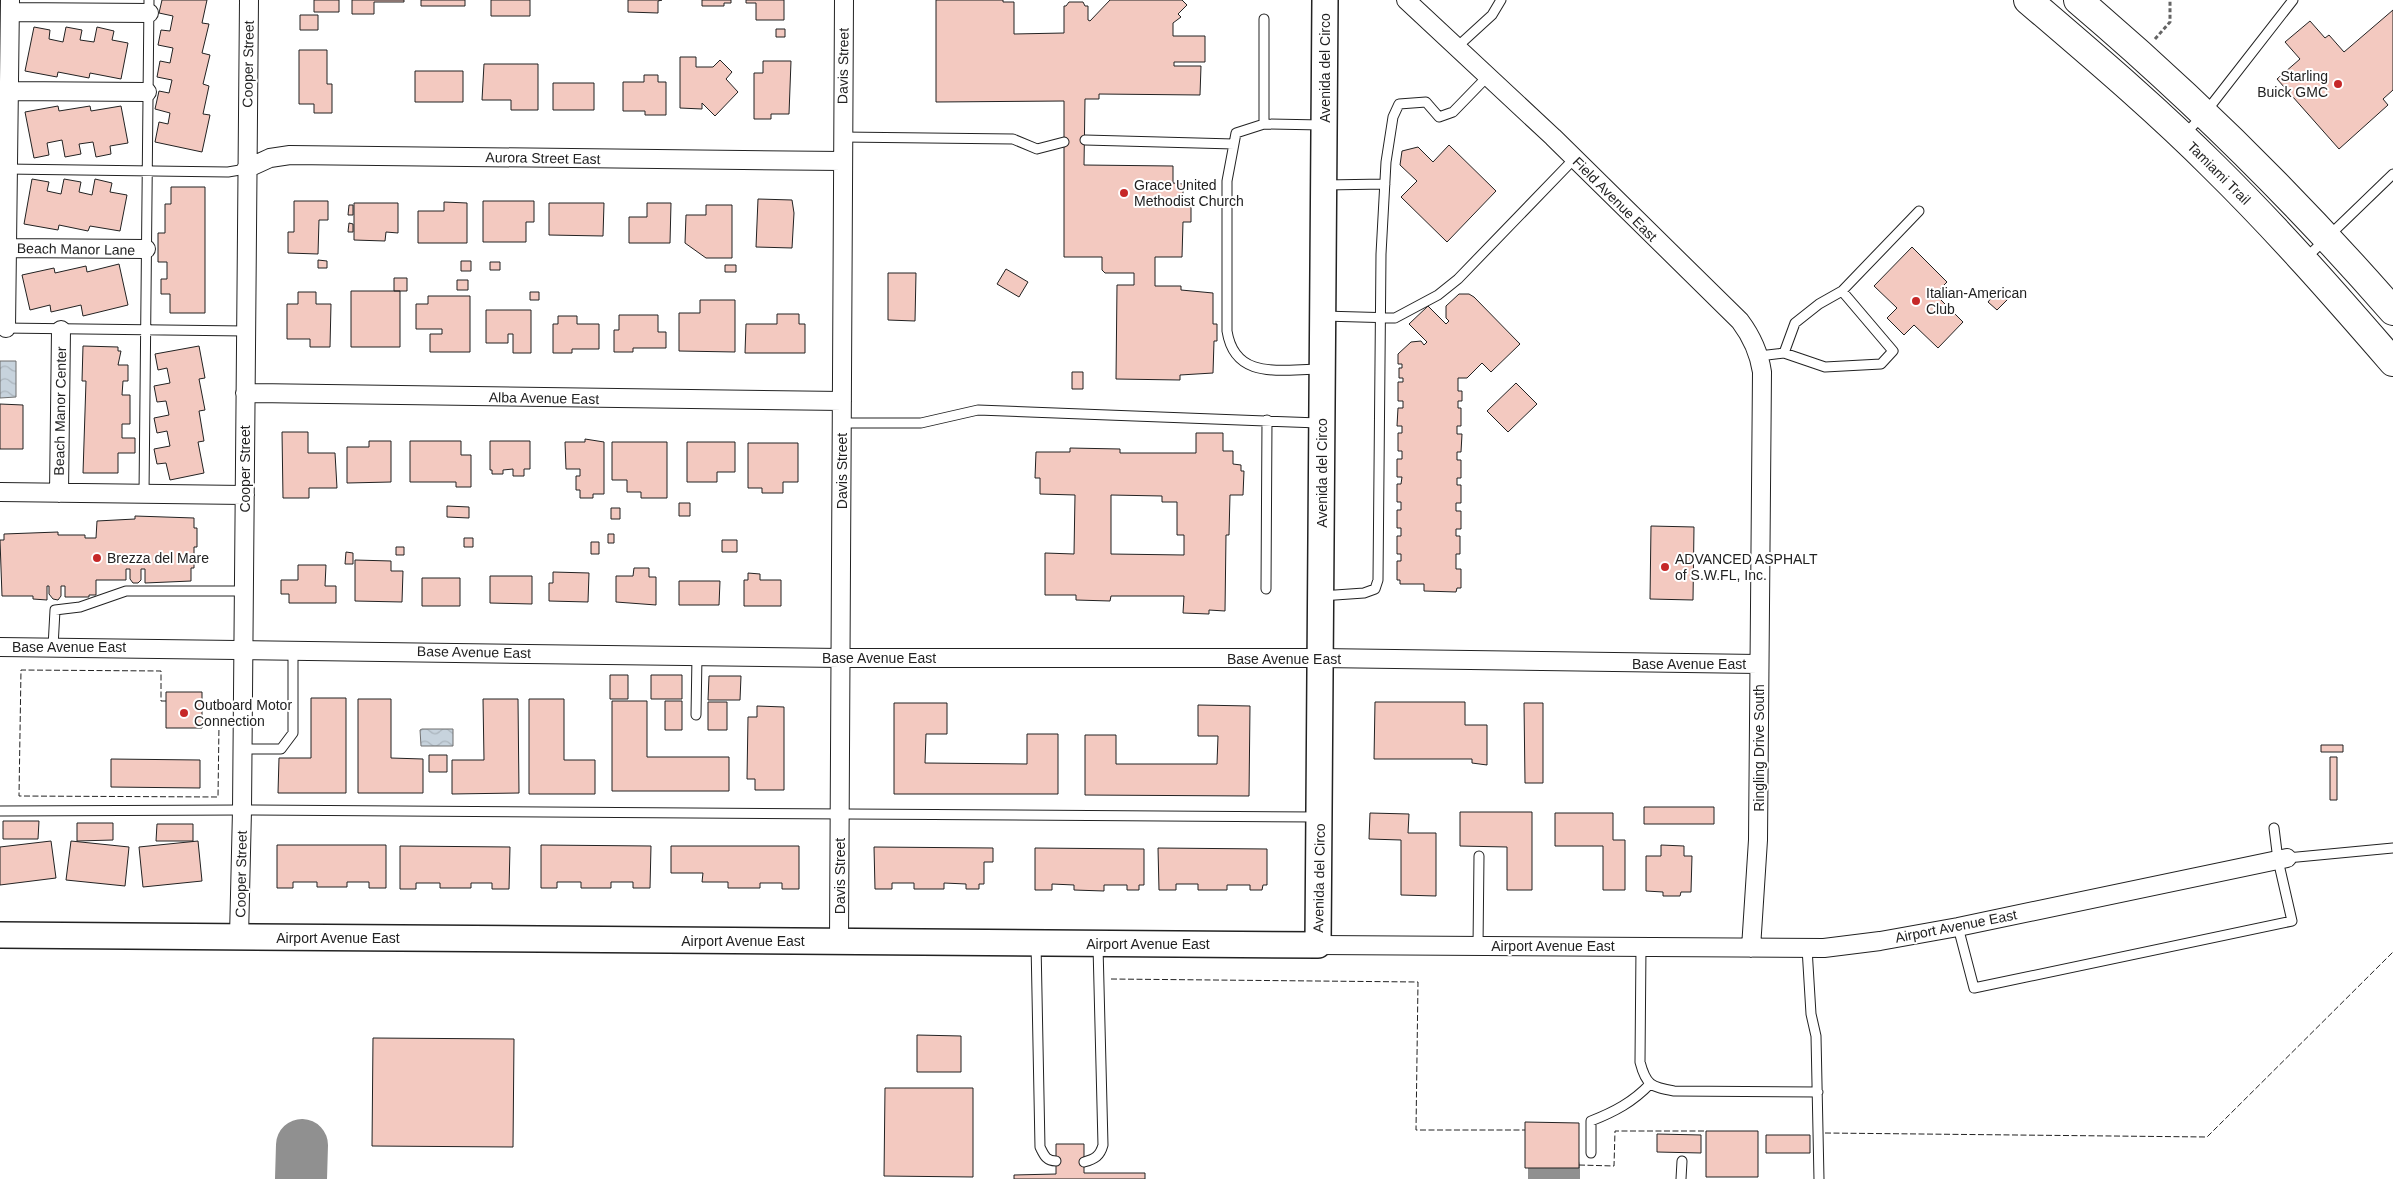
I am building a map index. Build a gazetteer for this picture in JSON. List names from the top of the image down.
{
  "streets": {
    "main road": ["Tamiami Trail"],
    "street": [
      "Cooper Street",
      "Davis Street",
      "Avenida del Circo",
      "Aurora Street East",
      "Field Avenue East",
      "Beach Manor Lane",
      "Alba Avenue East",
      "Beach Manor Center",
      "Base Avenue East",
      "Ringling Drive South",
      "Airport Avenue East"
    ]
  },
  "crossings": [
    ["Cooper Street", "Aurora Street East"],
    ["Cooper Street", "Alba Avenue East"],
    ["Cooper Street", "Base Avenue East"],
    ["Cooper Street", "Airport Avenue East"],
    ["Davis Street", "Aurora Street East"],
    ["Davis Street", "Alba Avenue East"],
    ["Davis Street", "Base Avenue East"],
    ["Davis Street", "Airport Avenue East"],
    ["Avenida del Circo", "Base Avenue East"],
    ["Avenida del Circo", "Airport Avenue East"],
    ["Field Avenue East", "Ringling Drive South"],
    ["Base Avenue East", "Ringling Drive South"],
    ["Ringling Drive South", "Airport Avenue East"]
  ],
  "places": [
    "Starling Buick GMC",
    "Grace United Methodist Church",
    "Italian-American Club",
    "Brezza del Mare",
    "ADVANCED ASPHALT of S.W.FL, Inc.",
    "Outboard Motor Connection"
  ]
}
